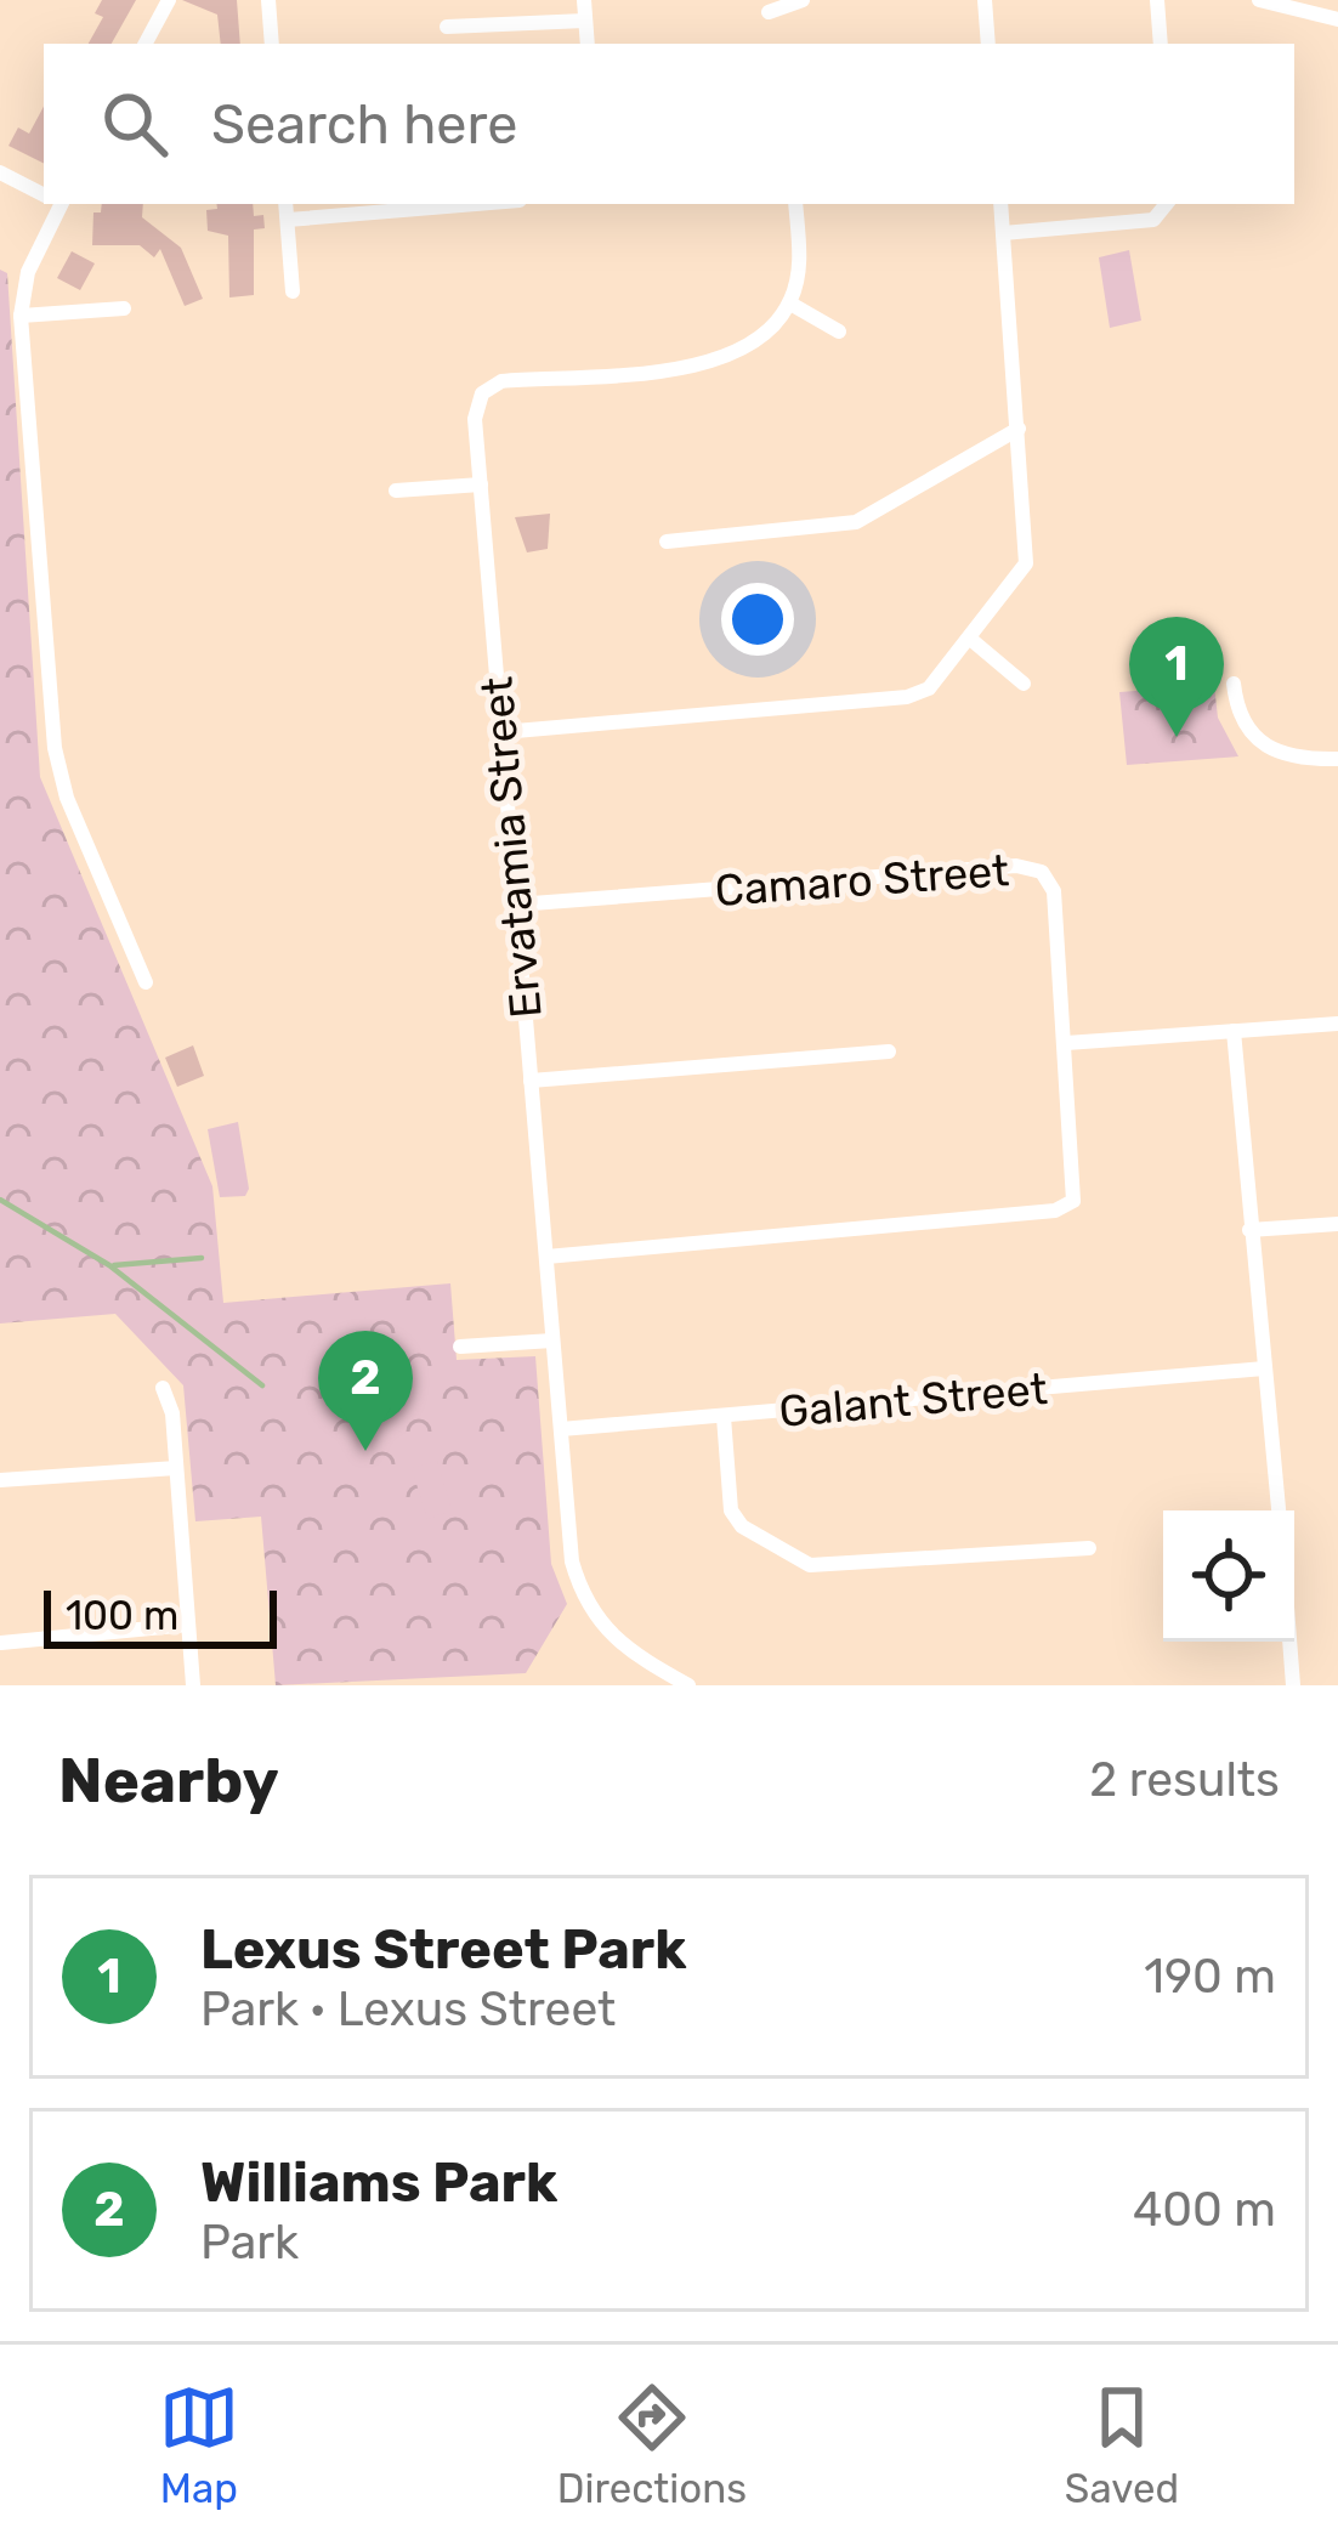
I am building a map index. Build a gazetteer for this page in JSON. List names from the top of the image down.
{
  "streets": {
    "street": ["Ervatamia Street", "Camaro Street", "Galant Street"]
  },
  "crossings": [
    ["Ervatamia Street", "Camaro Street"],
    ["Ervatamia Street", "Galant Street"]
  ],
  "scale_bar": "100 m",
  "page": {
    "search": "Search here",
    "pins": ["1", "2"],
    "scale": "100 m",
    "heading": ["Nearby", "2 results"],
    "list": [
      {
        "mark": "1",
        "name": "Lexus Street Park",
        "note": "Park · Lexus Street",
        "value": "190 m"
      },
      {
        "mark": "2",
        "name": "Williams Park",
        "note": "Park",
        "value": "400 m"
      }
    ],
    "nav": ["Map", "Directions", "Saved"]
  }
}
